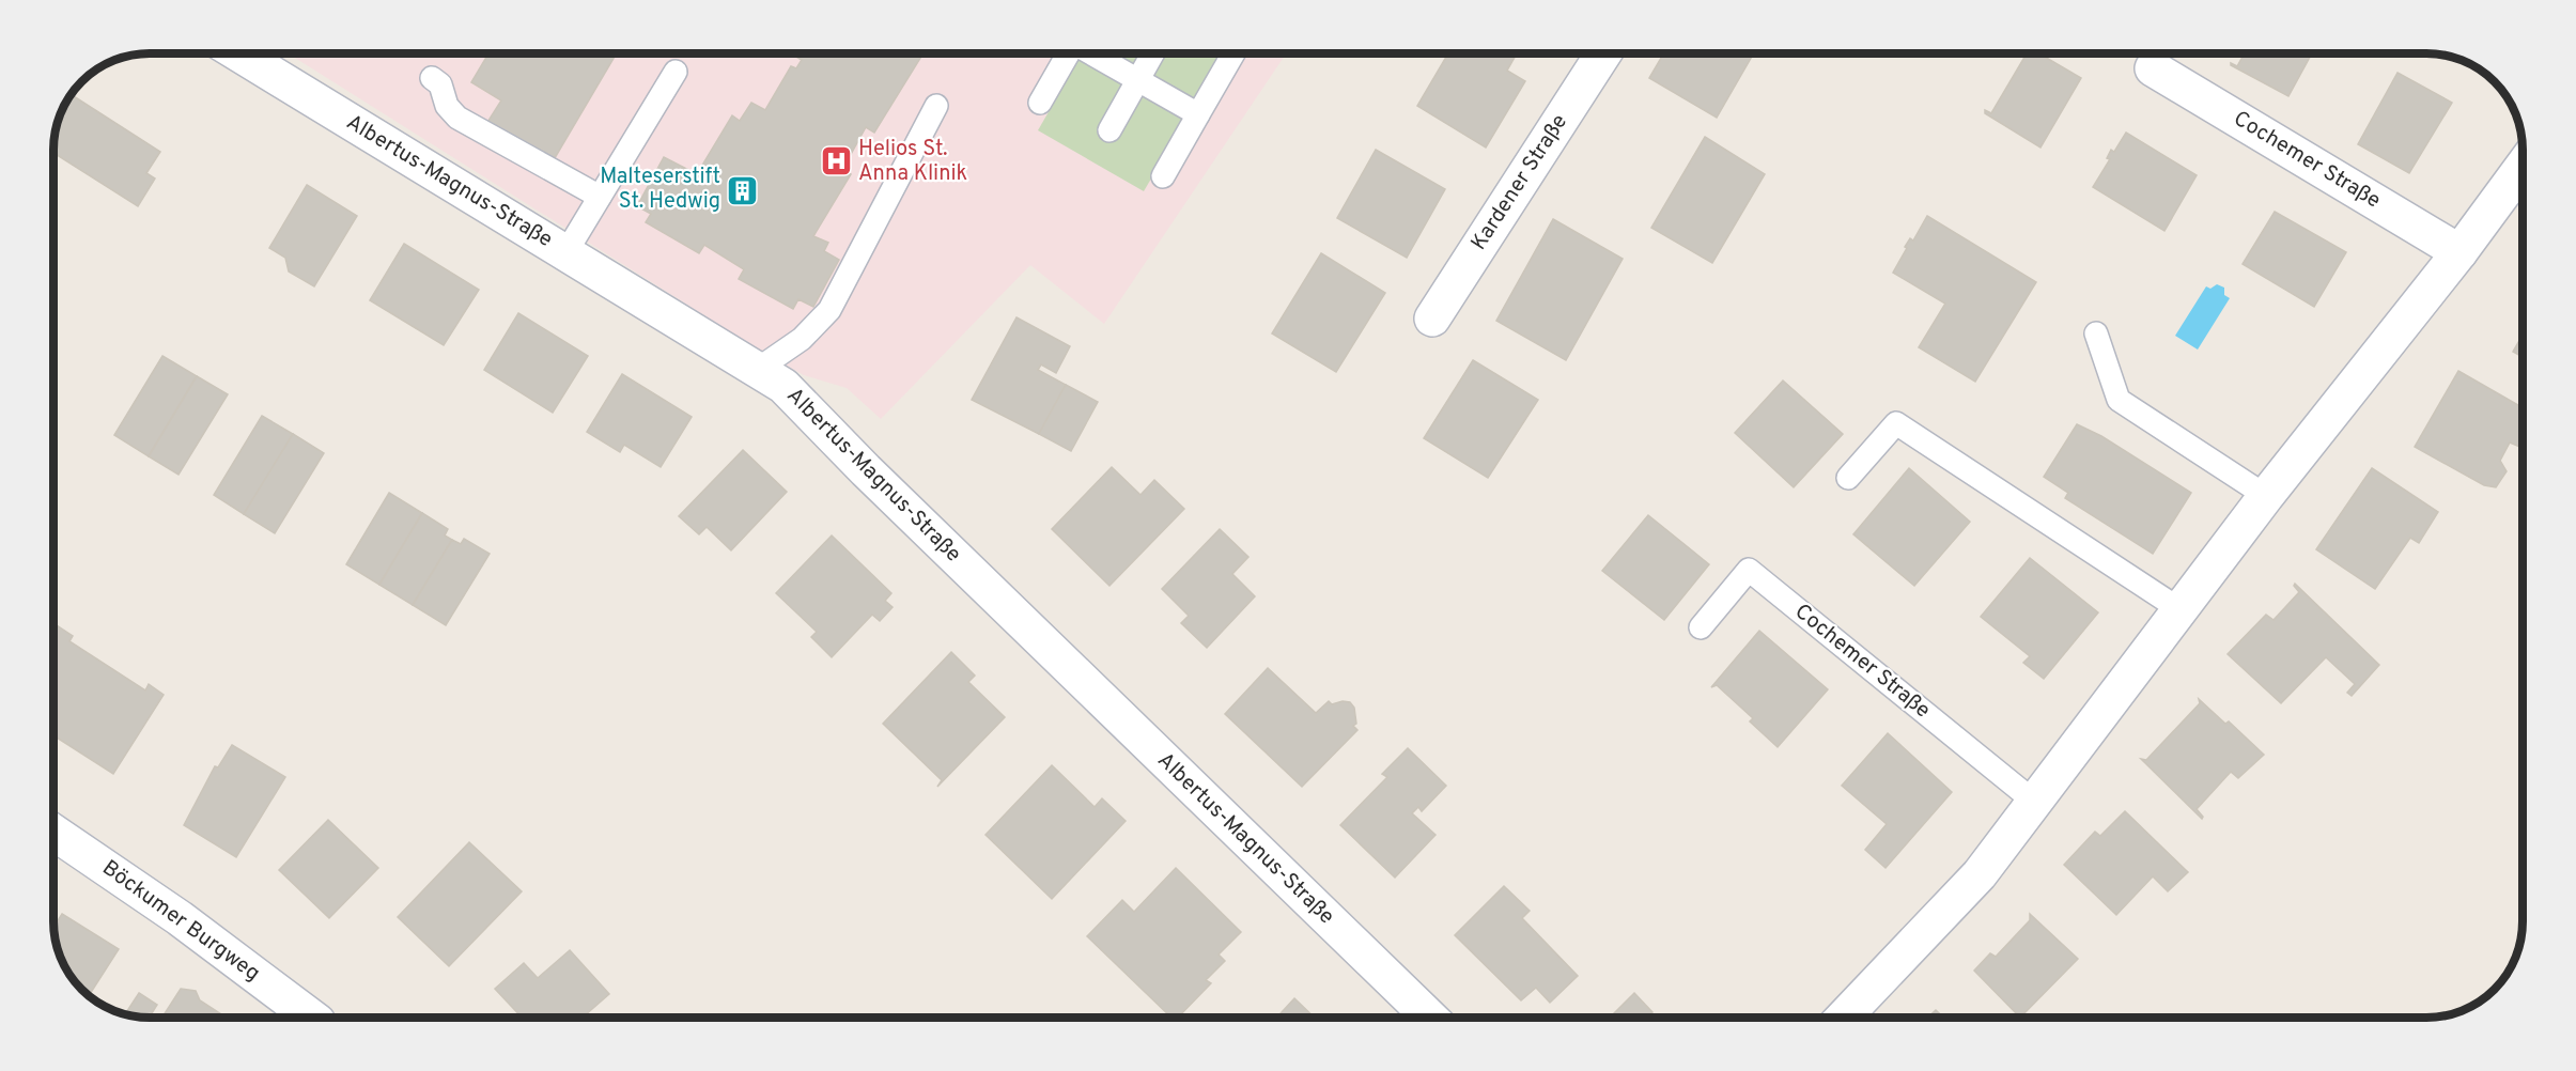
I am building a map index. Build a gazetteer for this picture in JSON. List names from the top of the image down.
{
  "streets": {
    "street": [
      "Cochemer Straße",
      "Albertus-Magnus-Straße",
      "Kardener Straße",
      "Böckumer Burgweg"
    ]
  },
  "places": {
    "hospital": ["Helios St. Anna Klinik"],
    "building": ["Malteserstift St. Hedwig"]
  }
}
